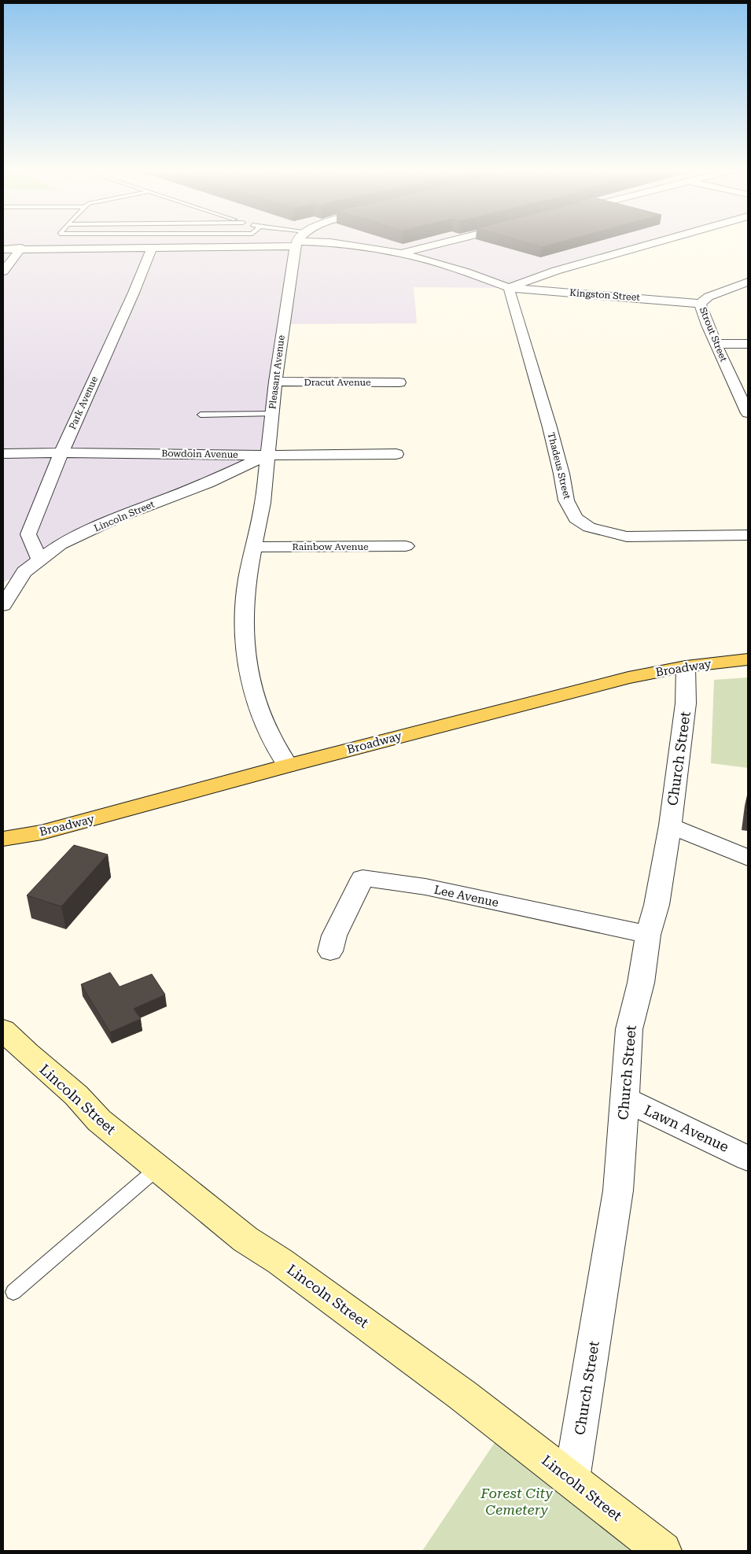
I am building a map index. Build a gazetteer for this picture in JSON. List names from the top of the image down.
{
  "streets": {
    "main road": ["Lincoln Street", "Broadway"],
    "street": [
      "Kingston Street",
      "Strout Street",
      "Pleasant Avenue",
      "Dracut Avenue",
      "Park Avenue",
      "Bowdoin Avenue",
      "Thadeus Street",
      "Rainbow Avenue",
      "Church Street",
      "Lee Avenue",
      "Lawn Avenue"
    ]
  },
  "crossings": [
    ["Kingston Street", "Strout Street"],
    ["Kingston Street", "Thadeus Street"],
    ["Pleasant Avenue", "Dracut Avenue"],
    ["Pleasant Avenue", "Bowdoin Avenue"],
    ["Pleasant Avenue", "Lincoln Street"],
    ["Pleasant Avenue", "Rainbow Avenue"],
    ["Pleasant Avenue", "Broadway"],
    ["Park Avenue", "Bowdoin Avenue"],
    ["Park Avenue", "Lincoln Street"],
    ["Bowdoin Avenue", "Lincoln Street"],
    ["Lincoln Street", "Church Street"],
    ["Broadway", "Church Street"],
    ["Church Street", "Lee Avenue"],
    ["Church Street", "Lawn Avenue"]
  ],
  "parks": ["Forest City Cemetery"]
}
